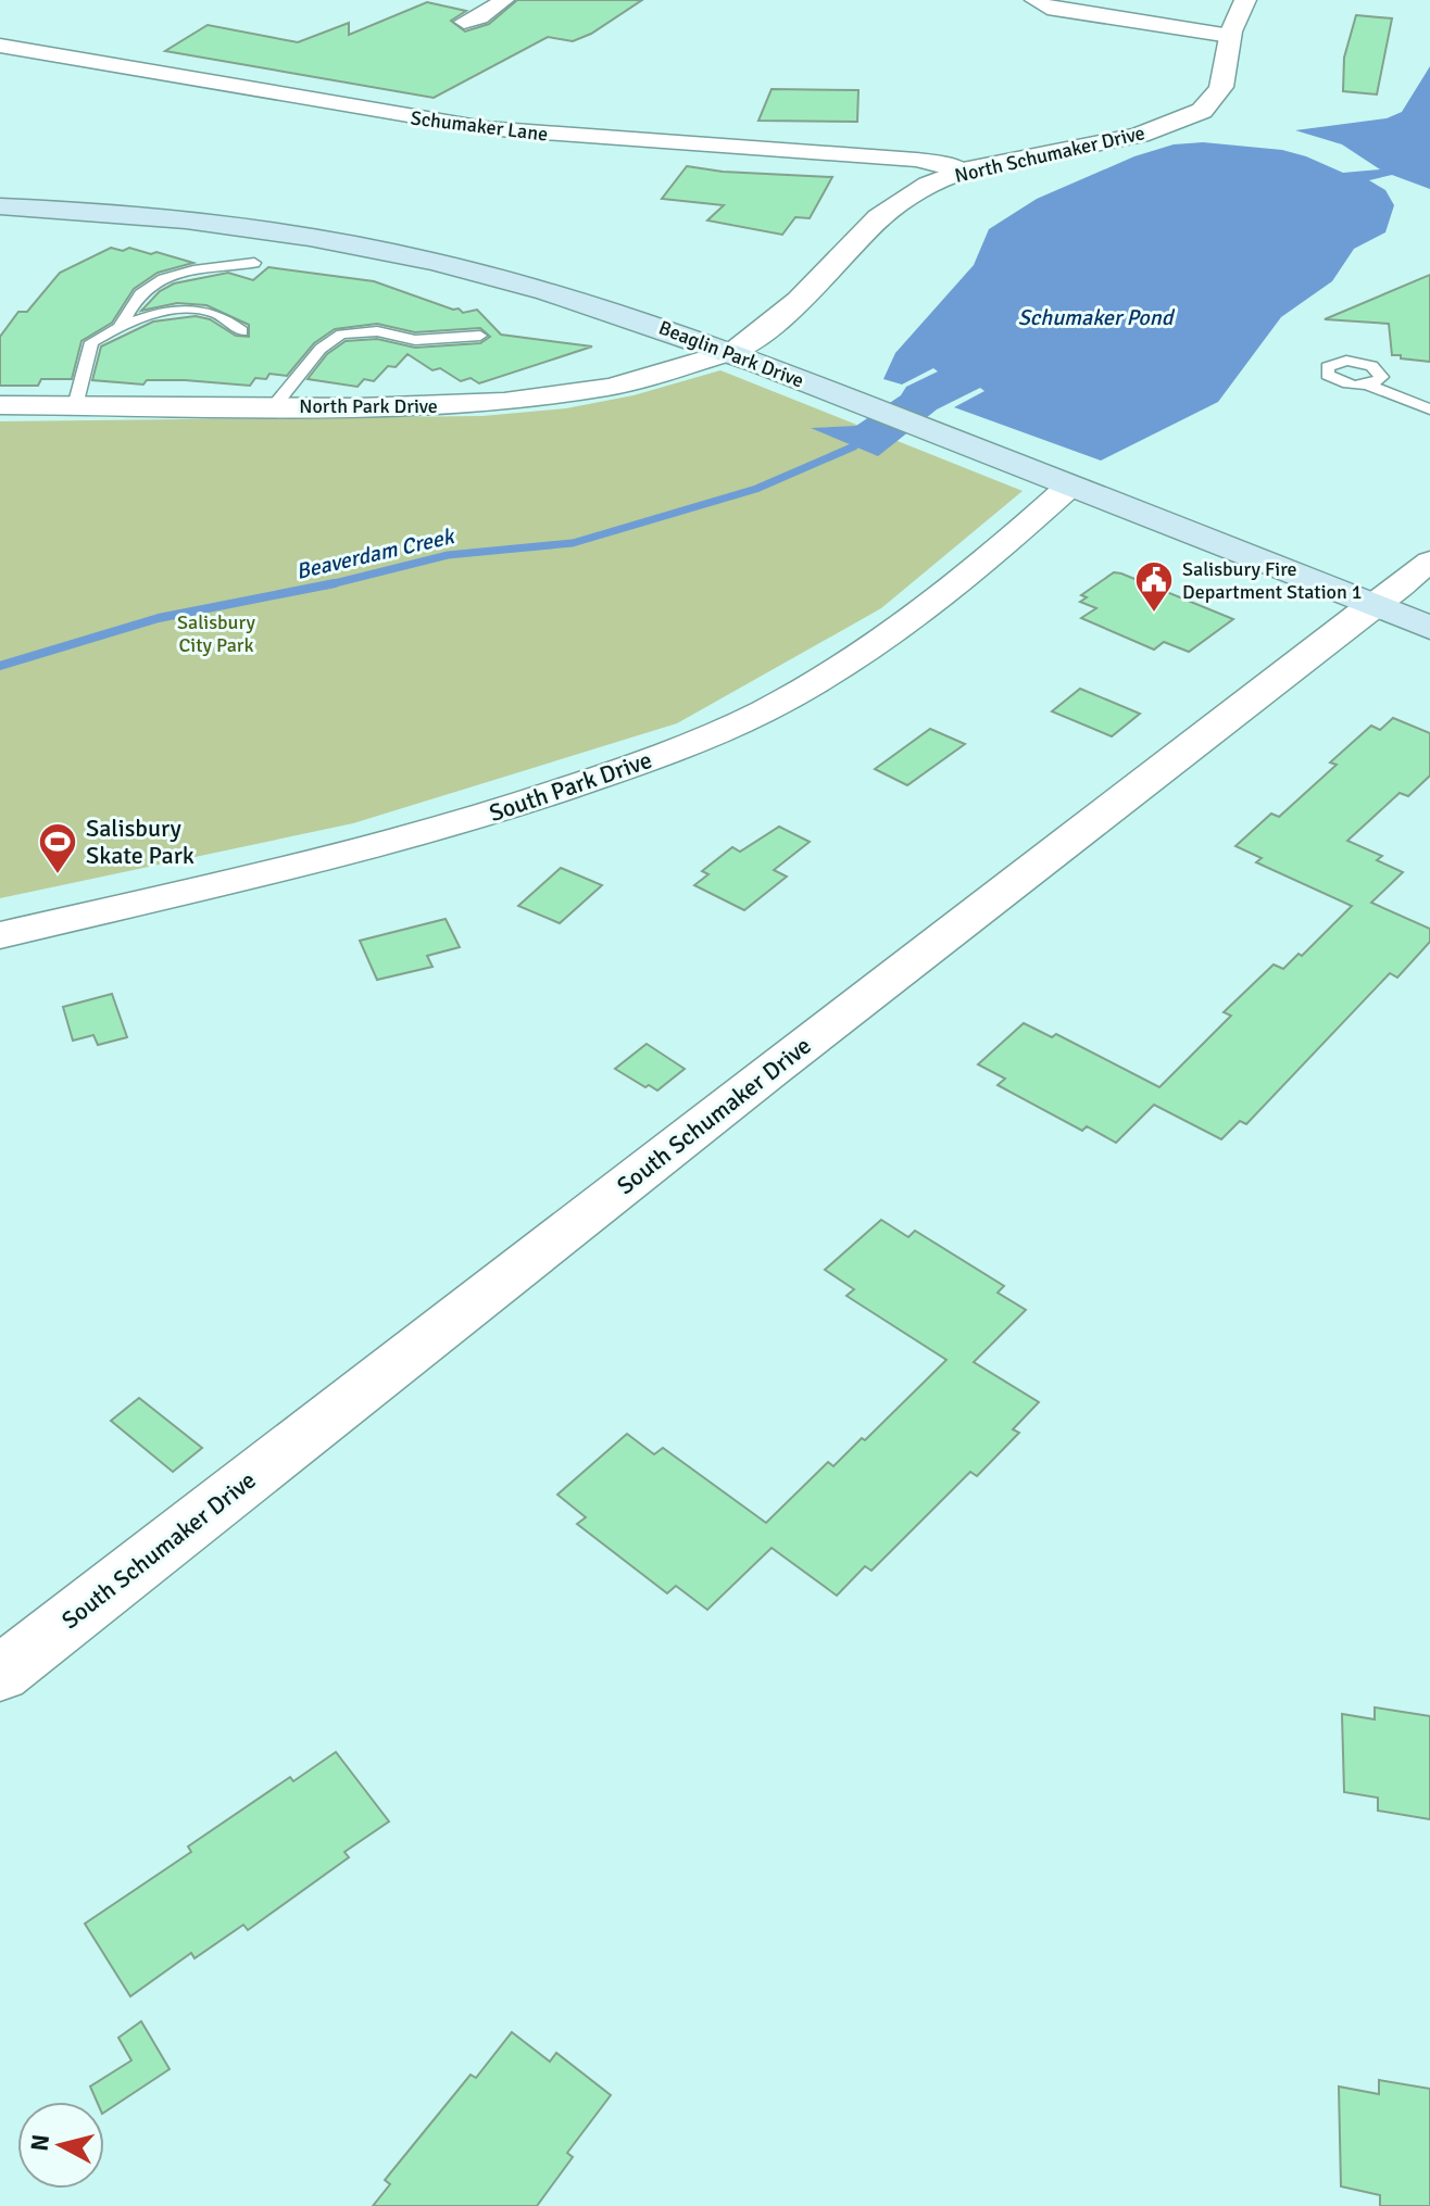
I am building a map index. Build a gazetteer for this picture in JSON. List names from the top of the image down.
{
  "streets": {
    "main road": ["Beaglin Park Drive"],
    "street": [
      "Schumaker Lane",
      "North Schumaker Drive",
      "North Park Drive",
      "South Park Drive",
      "South Schumaker Drive"
    ]
  },
  "crossings": [
    ["Schumaker Lane", "North Schumaker Drive"],
    ["North Schumaker Drive", "Beaglin Park Drive"],
    ["North Schumaker Drive", "North Park Drive"],
    ["Beaglin Park Drive", "North Park Drive"],
    ["Beaglin Park Drive", "South Park Drive"],
    ["Beaglin Park Drive", "South Schumaker Drive"]
  ],
  "water": ["Schumaker Pond", "Beaverdam Creek"],
  "parks": ["Salisbury City Park"],
  "places": {
    "public building": ["Salisbury Fire Department Station 1"],
    "sports": ["Salisbury Skate Park"]
  },
  "north": "left"
}
